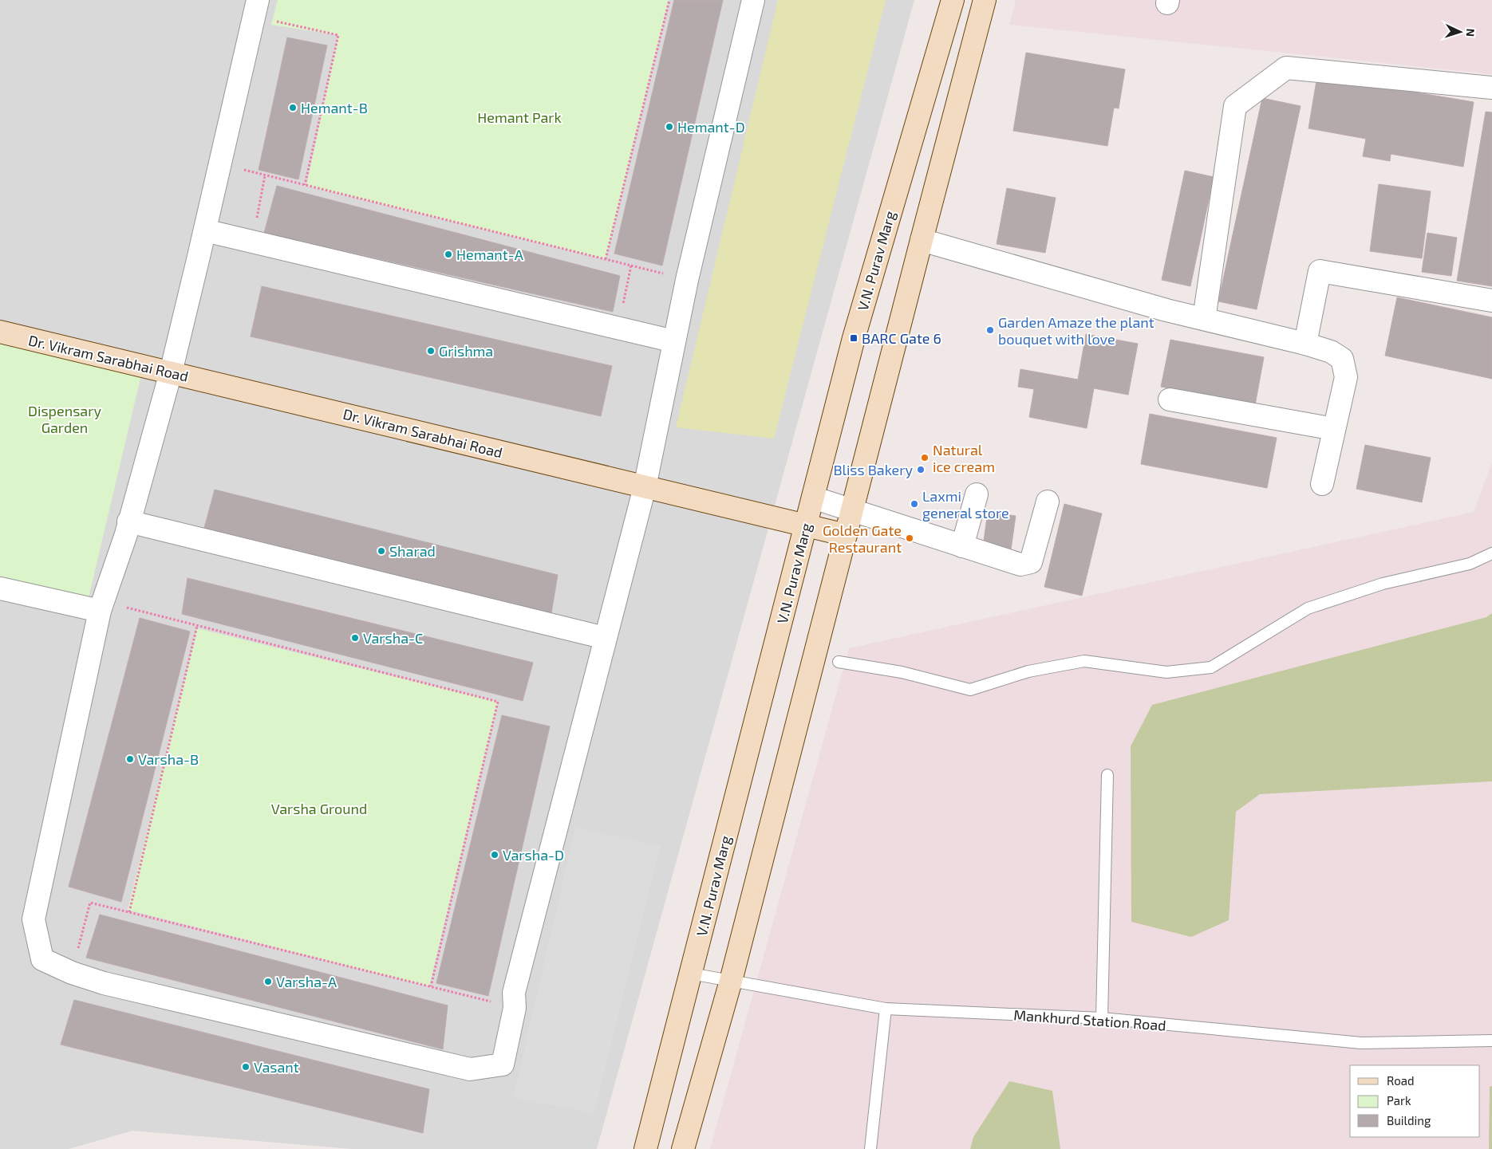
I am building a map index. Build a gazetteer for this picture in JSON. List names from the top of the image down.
{
  "streets": {
    "street": ["V.N. Purav Marg", "Dr. Vikram Sarabhai Road"],
    "lane": ["Mankhurd Station Road"]
  },
  "crossings": [
    ["V.N. Purav Marg", "Dr. Vikram Sarabhai Road"],
    ["V.N. Purav Marg", "Mankhurd Station Road"]
  ],
  "parks": ["Hemant Park", "Dispensary Garden", "Varsha Ground"],
  "places": {
    "other": [
      "Hemant-B",
      "Hemant-D",
      "Hemant-A",
      "Garden Amaze the plant bouquet with love",
      "Grishma",
      "Natural ice cream",
      "Bliss Bakery",
      "Laxmi general store",
      "Golden Gate Restaurant",
      "Sharad",
      "Varsha-C",
      "Varsha-B",
      "Varsha-D",
      "Varsha-A",
      "Vasant"
    ],
    "transit": ["BARC Gate 6"]
  },
  "legend": ["Road", "Park", "Building"],
  "north": "right"
}
